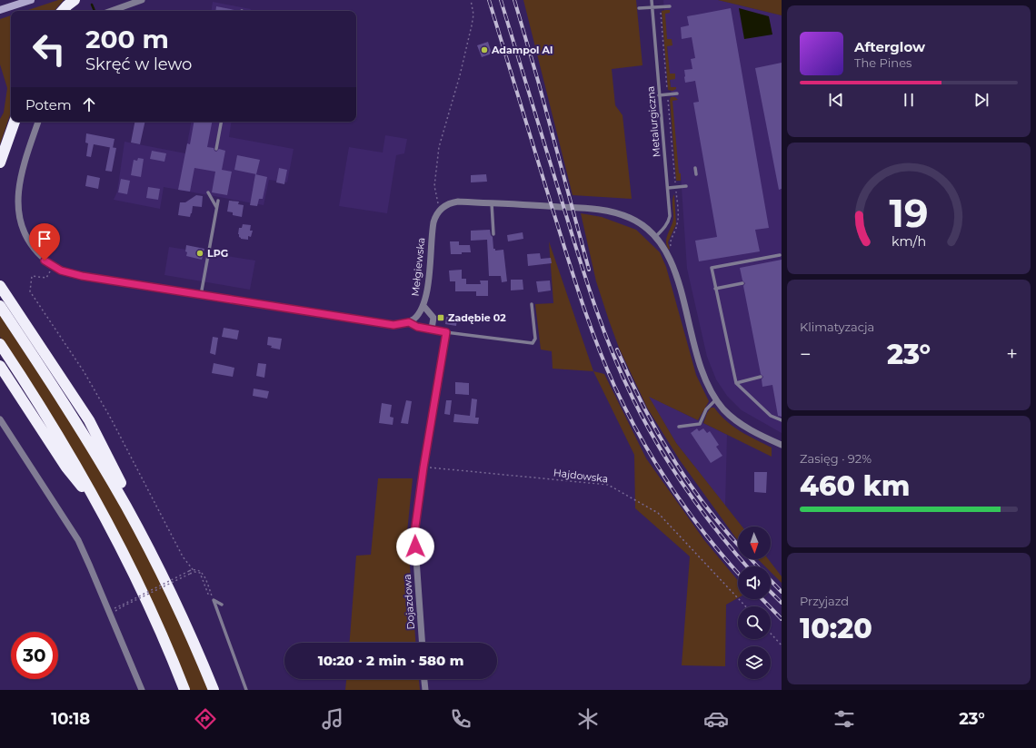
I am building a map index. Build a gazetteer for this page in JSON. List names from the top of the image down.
{
  "streets": {
    "street": ["Mełgiewska", "Dojazdowa"],
    "lane": ["Metalurgiczna"],
    "path": ["Hajdowska"]
  },
  "crossings": [
    ["Hajdowska", "Dojazdowa"]
  ],
  "places": {
    "other": ["Adampol Al", "LPG"],
    "transit": ["Zadębie 02"]
  },
  "north": "bottom",
  "page": {
    "turn": ["200 m", "Skręć w lewo"],
    "song": ["Afterglow", "The Pines"],
    "then": "Potem",
    "tile": [
      "Klimatyzacja",
      ["Zasięg · 92%", "460 km"],
      ["Przyjazd", "10:20"]
    ],
    "heat": ["−", "23°", "+"],
    "limit": "30",
    "trip": "10:20 · 2 min · 580 m",
    "tabs": ["10:18", "23°"],
    "gauge": ["19", "km/h"]
  }
}
